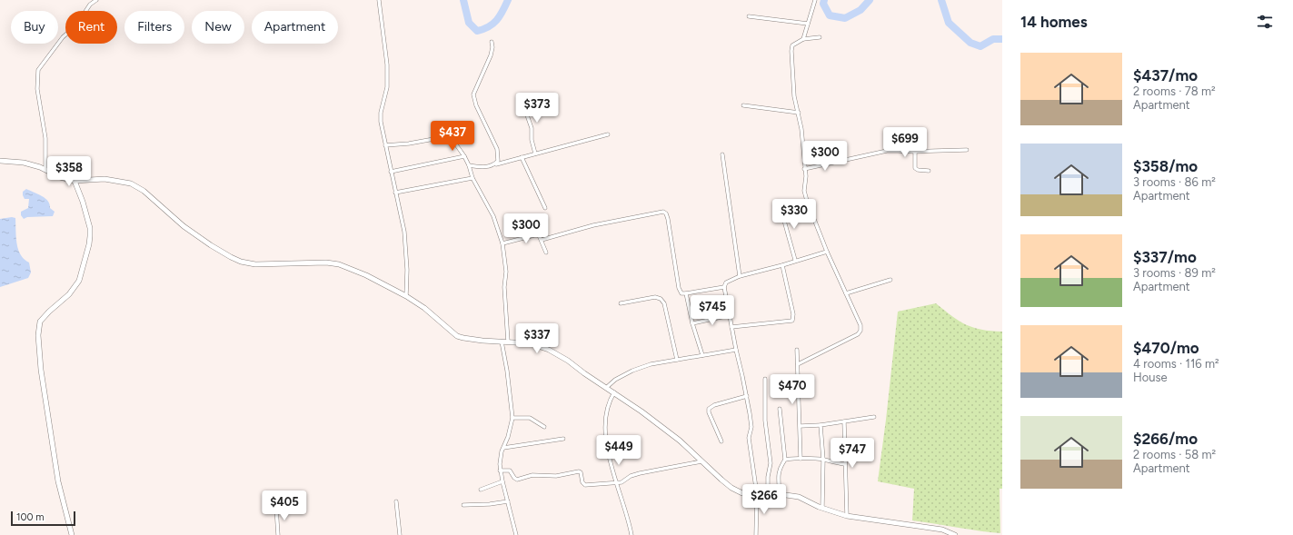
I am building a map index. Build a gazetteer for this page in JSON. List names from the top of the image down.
{
  "scale_bar": "100 m",
  "page": {
    "heading": "14 homes",
    "chip": [
      "Buy",
      "Rent",
      "Filters",
      "New",
      "Apartment"
    ],
    "list": [
      {
        "name": "$437/mo",
        "note": "2 rooms · 78 m² · Apartment"
      },
      {
        "name": "$358/mo",
        "note": "3 rooms · 86 m² · Apartment"
      },
      {
        "name": "$337/mo",
        "note": "3 rooms · 89 m² · Apartment"
      },
      {
        "name": "$470/mo",
        "note": "4 rooms · 116 m² · House"
      },
      {
        "name": "$266/mo",
        "note": "2 rooms · 58 m² · Apartment"
      }
    ],
    "price": [
      "$373",
      "$437",
      "$699",
      "$300",
      "$358",
      "$330",
      "$300",
      "$745",
      "$337",
      "$470",
      "$449",
      "$747",
      "$266",
      "$405"
    ],
    "scale": "100 m"
  }
}
